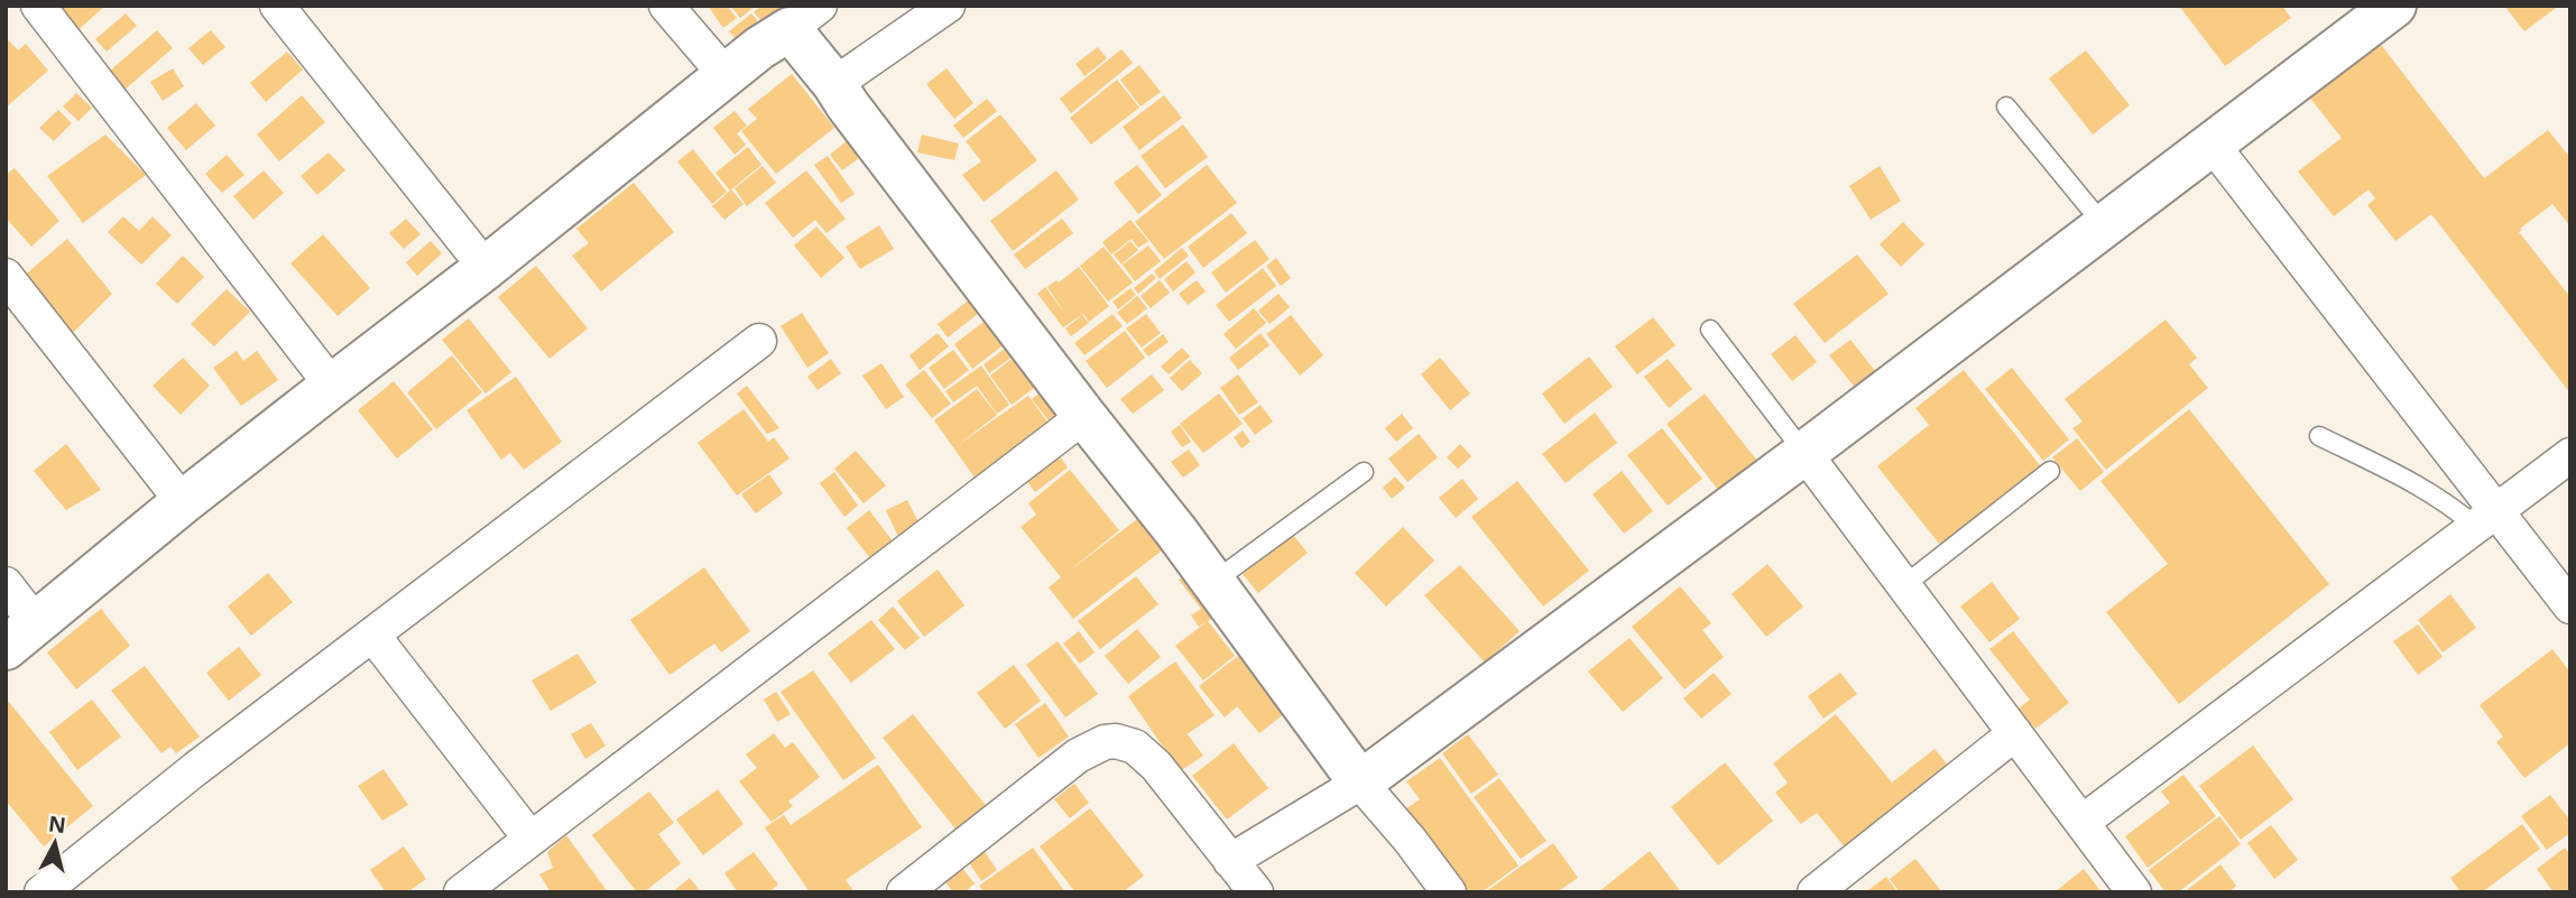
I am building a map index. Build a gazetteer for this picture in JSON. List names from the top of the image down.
{
  "north": "top"
}
